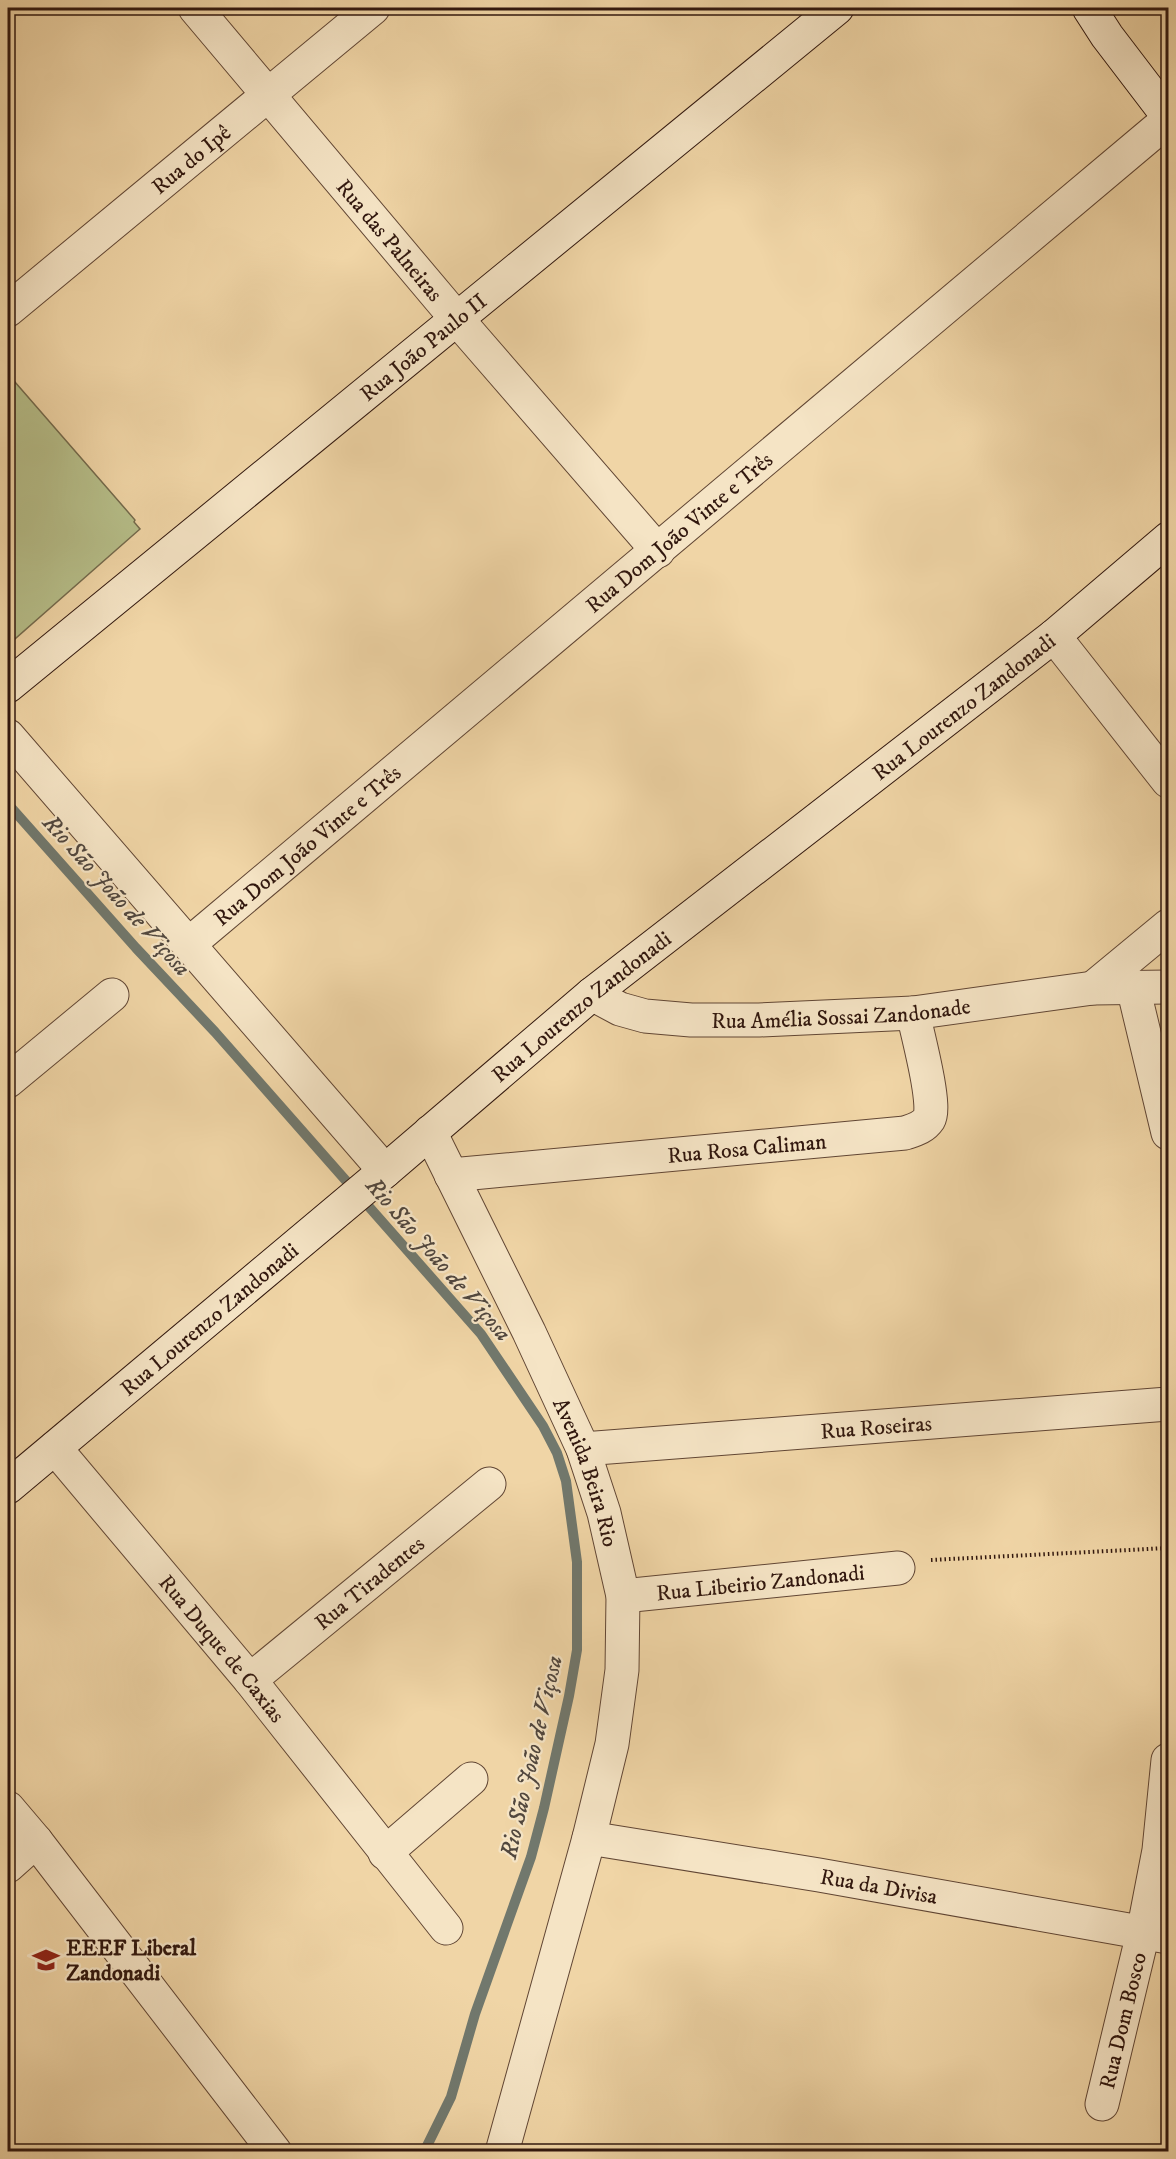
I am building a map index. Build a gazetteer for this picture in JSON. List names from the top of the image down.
{
  "streets": {
    "street": [
      "Rua do Ipê",
      "Rua das Palneiras",
      "Rua João Paulo II",
      "Rua Dom João Vinte e Três",
      "Rua Lourenzo Zandonadi",
      "Rua Amélia Sossai Zandonade",
      "Rua Rosa Caliman",
      "Rua Roseiras",
      "Avenida Beira Rio",
      "Rua Tiradentes",
      "Rua Libeirio Zandonadi",
      "Rua Duque de Caxias",
      "Rua da Divisa",
      "Rua Dom Bosco"
    ]
  },
  "crossings": [
    ["Rua do Ipê", "Rua das Palneiras"],
    ["Rua das Palneiras", "Rua João Paulo II"],
    ["Rua das Palneiras", "Rua Dom João Vinte e Três"],
    ["Rua Lourenzo Zandonadi", "Rua Amélia Sossai Zandonade"],
    ["Rua Lourenzo Zandonadi", "Avenida Beira Rio"],
    ["Rua Lourenzo Zandonadi", "Rua Duque de Caxias"],
    ["Rua Amélia Sossai Zandonade", "Rua Rosa Caliman"],
    ["Rua Rosa Caliman", "Avenida Beira Rio"],
    ["Rua Roseiras", "Avenida Beira Rio"],
    ["Avenida Beira Rio", "Rua Libeirio Zandonadi"],
    ["Avenida Beira Rio", "Rua da Divisa"],
    ["Rua Tiradentes", "Rua Duque de Caxias"],
    ["Rua da Divisa", "Rua Dom Bosco"]
  ],
  "water": ["Rio São João de Viçosa"],
  "places": {
    "school or university": ["EEEF Liberal Zandonadi"]
  }
}
